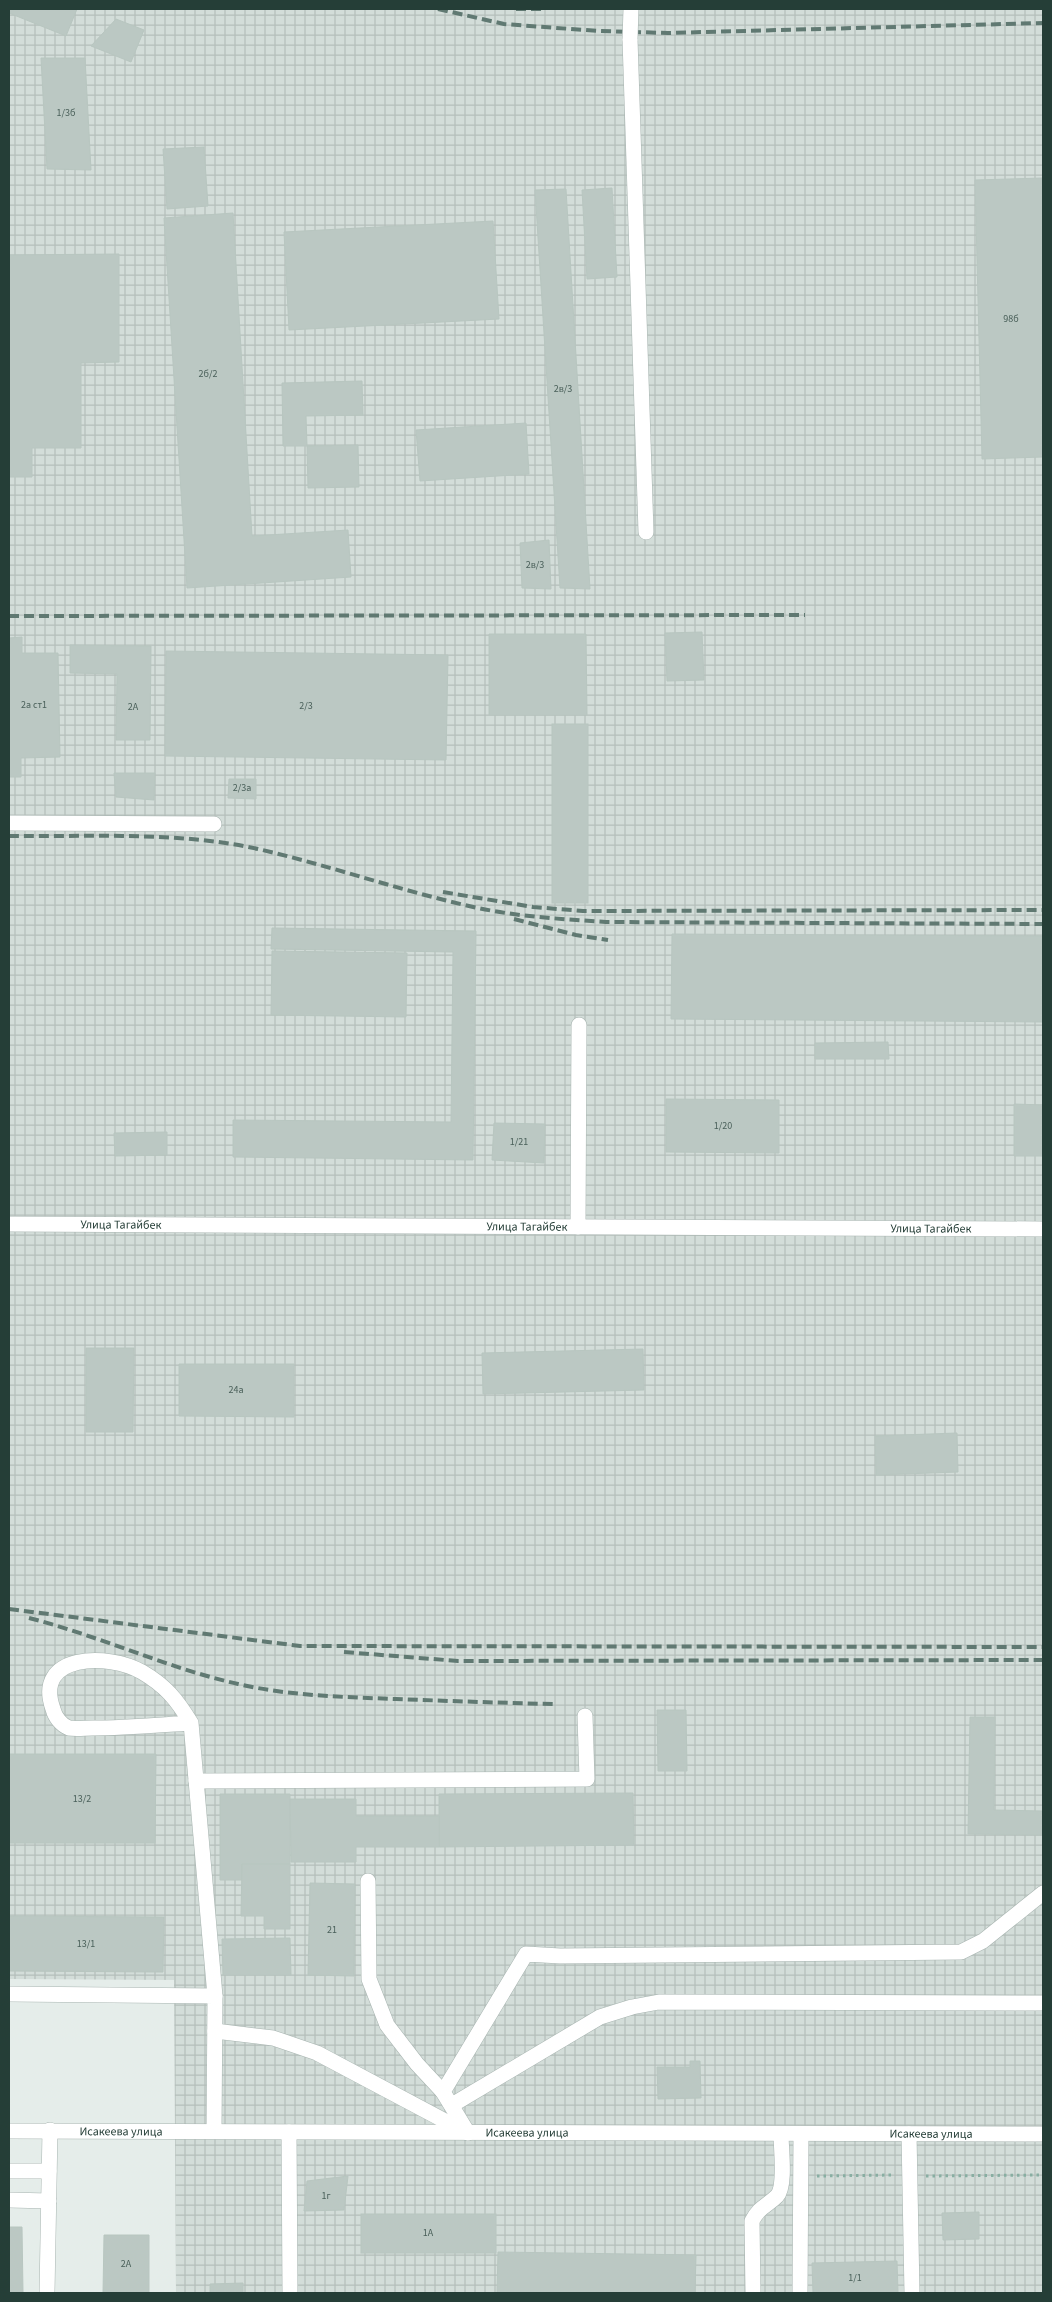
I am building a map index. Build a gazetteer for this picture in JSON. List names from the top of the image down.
{
  "streets": {
    "street": ["Улица Тагайбек", "Исакеева улица"]
  },
  "house_numbers": [
    "1/3б",
    "98б",
    "2б/2",
    "2в/3",
    "2в/3",
    "2а ст1",
    "2/3",
    "2А",
    "2/3а",
    "1/20",
    "1/21",
    "24а",
    "13/2",
    "21",
    "13/1",
    "1г",
    "1А",
    "2А",
    "1/1"
  ]
}
